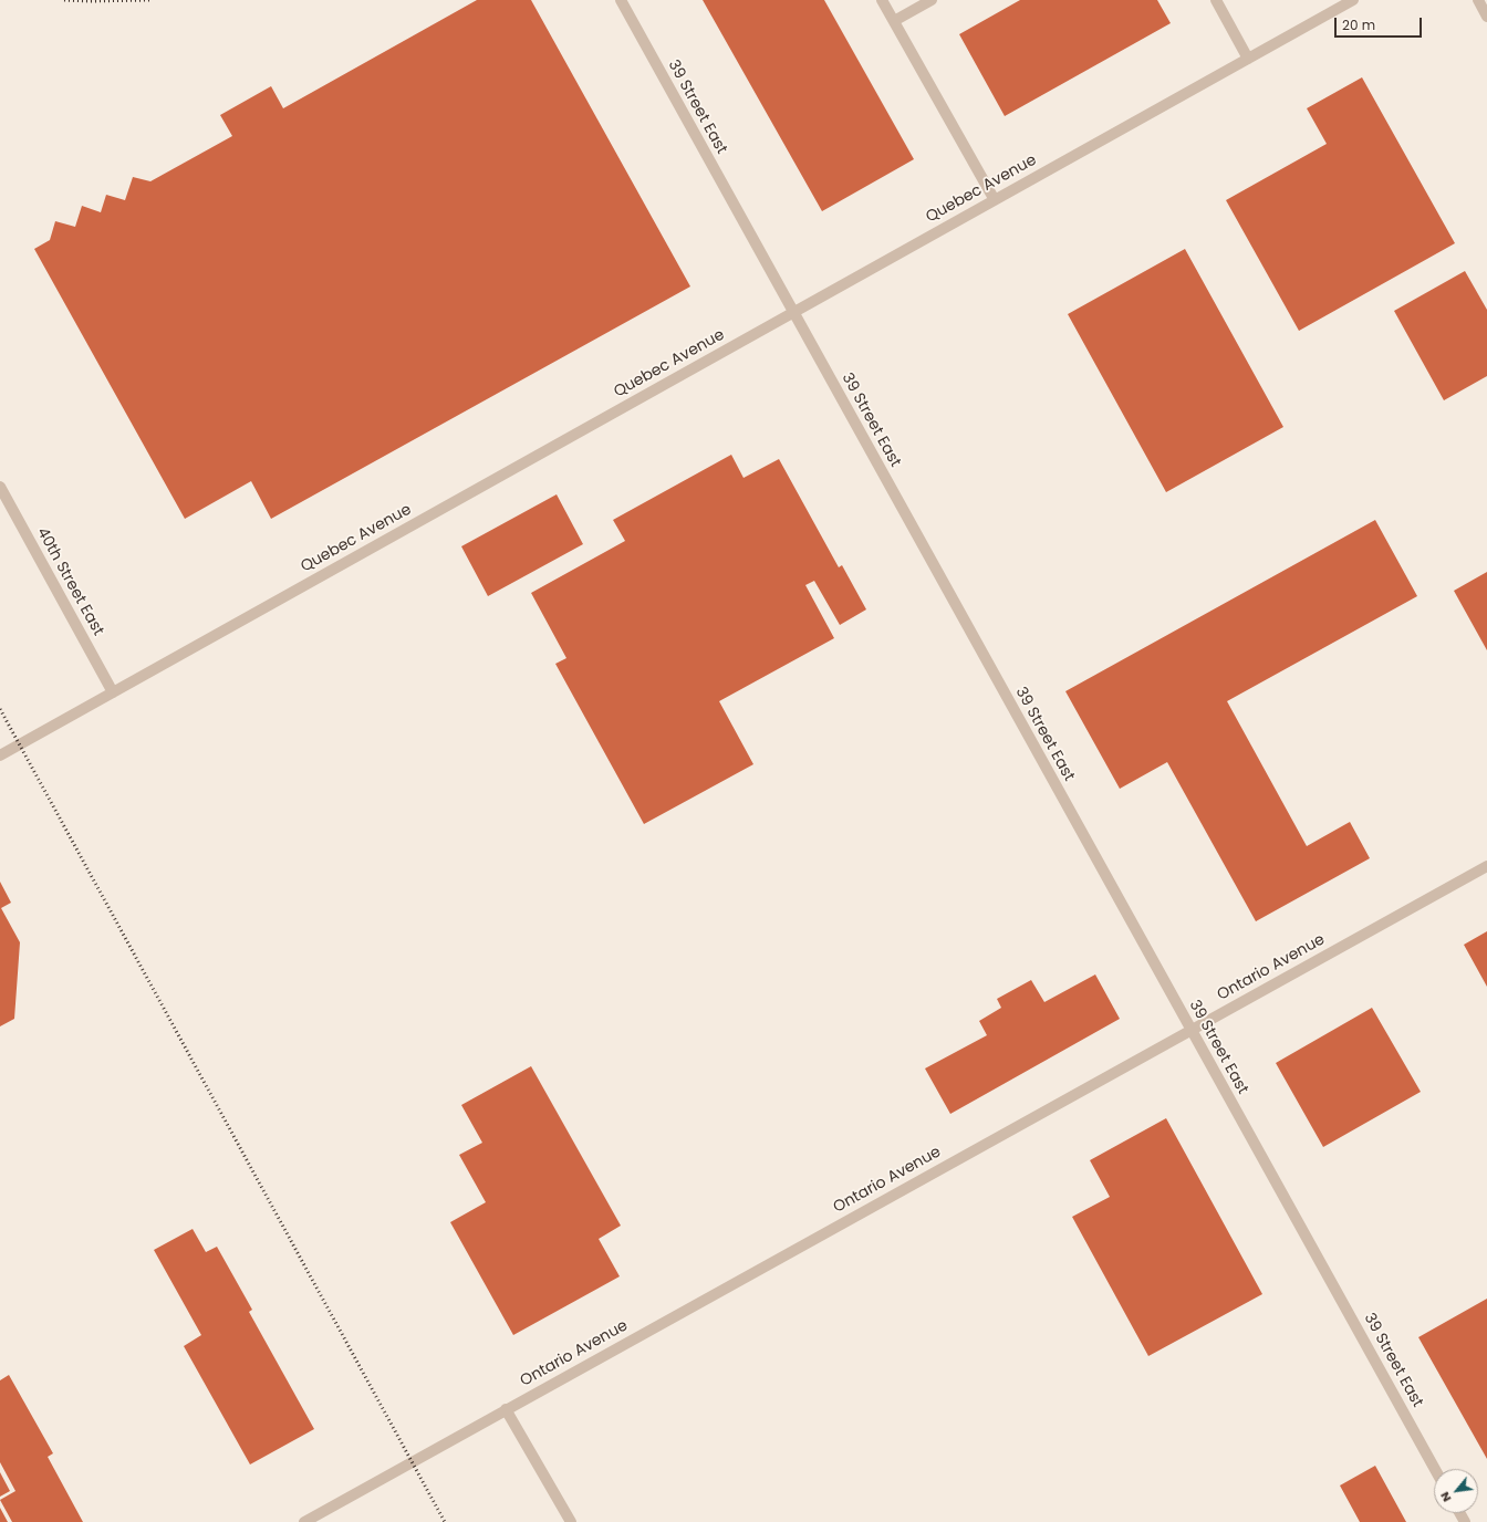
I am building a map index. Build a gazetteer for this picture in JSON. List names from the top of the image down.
{
  "streets": {
    "street": [
      "39 Street East",
      "Quebec Avenue",
      "40th Street East",
      "Ontario Avenue"
    ]
  },
  "crossings": [
    ["39 Street East", "Quebec Avenue"],
    ["39 Street East", "Ontario Avenue"],
    ["Quebec Avenue", "40th Street East"]
  ],
  "scale_bar": "20 m",
  "north": "bottom left"
}
